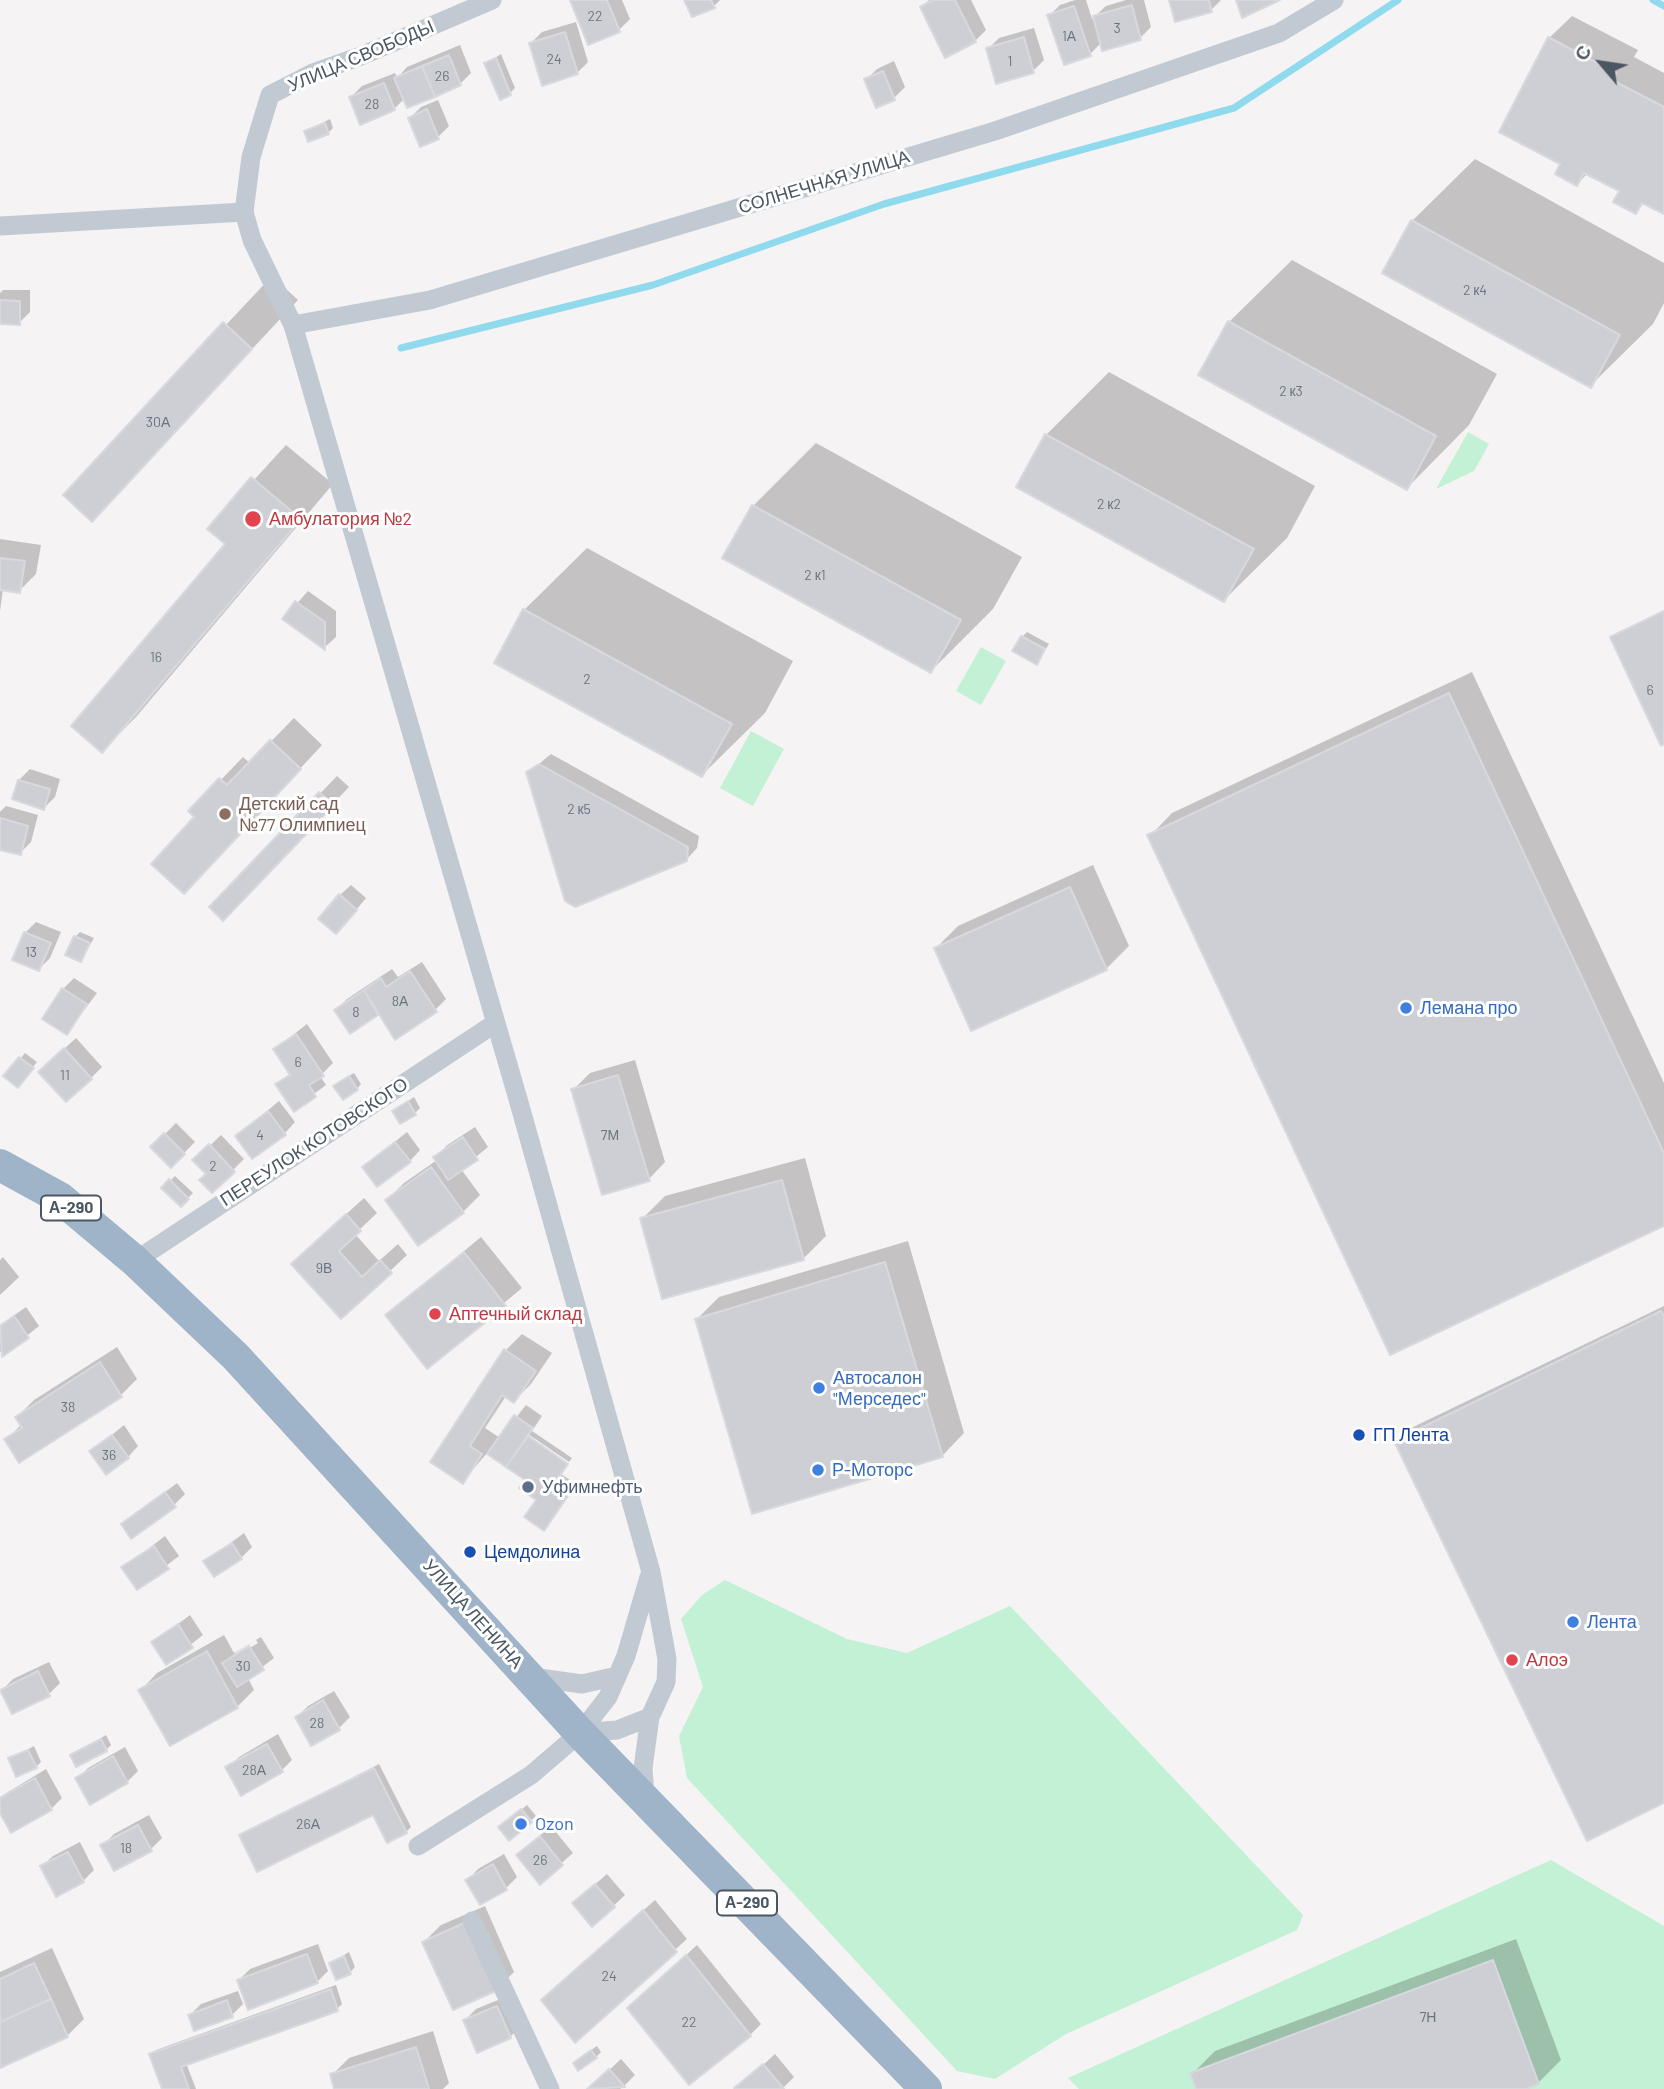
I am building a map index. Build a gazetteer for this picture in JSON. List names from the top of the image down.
{
  "streets": {
    "highway": ["А-290", "УЛИЦА ЛЕНИНА"],
    "street": ["УЛИЦА СВОБОДЫ", "СОЛНЕЧНАЯ УЛИЦА", "ПЕРЕУЛОК КОТОВСКОГО"]
  },
  "crossings": [
    ["ПЕРЕУЛОК КОТОВСКОГО", "УЛИЦА ЛЕНИНА"]
  ],
  "places": [
    "Амбулатория №2",
    "Детский сад №77 Олимпиец",
    "Лемана про",
    "Аптечный склад",
    "Автосалон \"Мерседес\"",
    "ГП Лента",
    "Р-Моторс",
    "Уфимнефть",
    "Цемдолина",
    "Лента",
    "Алоэ",
    "Ozon"
  ],
  "house_numbers": [
    "22",
    "3",
    "1А",
    "24",
    "1",
    "26",
    "28",
    "2 к4",
    "2 к3",
    "30А",
    "2 к2",
    "2 к1",
    "16",
    "2",
    "6",
    "2 к5",
    "13",
    "8А",
    "8",
    "6",
    "11",
    "4",
    "7М",
    "2",
    "9В",
    "38",
    "36",
    "30",
    "28",
    "28А",
    "26А",
    "18",
    "26",
    "24",
    "7Н",
    "22"
  ],
  "north": "top left"
}
